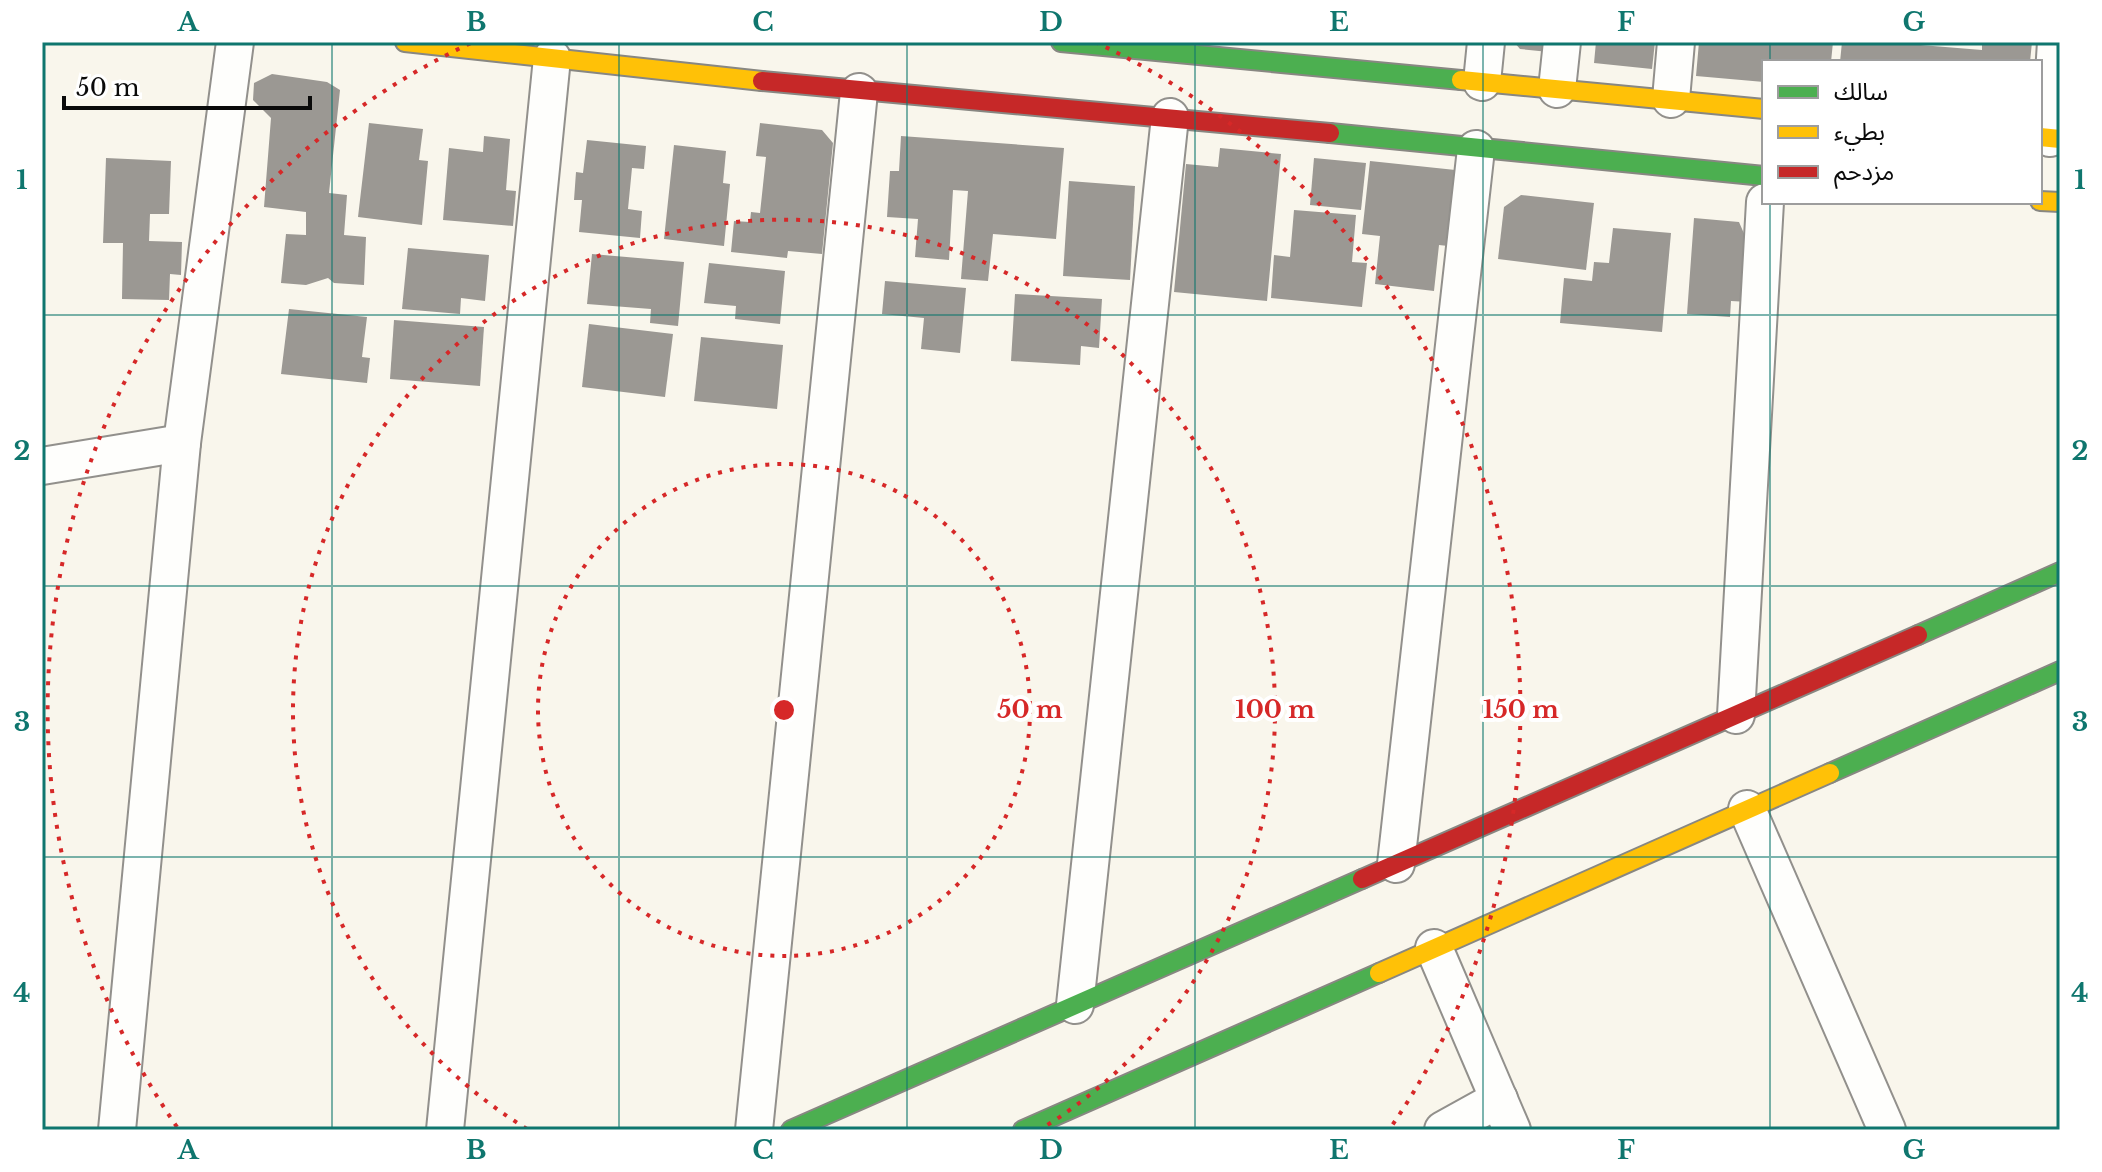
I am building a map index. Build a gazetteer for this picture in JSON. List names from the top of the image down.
{
  "legend": ["سالك", "بطيء", "مزدحم"],
  "scale_bar": "50 m",
  "grid": {
    "columns": [
      "A",
      "B",
      "C",
      "D",
      "E",
      "F",
      "G"
    ],
    "rows": [
      "1",
      "2",
      "3",
      "4"
    ]
  },
  "rings": ["50 m", "100 m", "150 m"]
}
